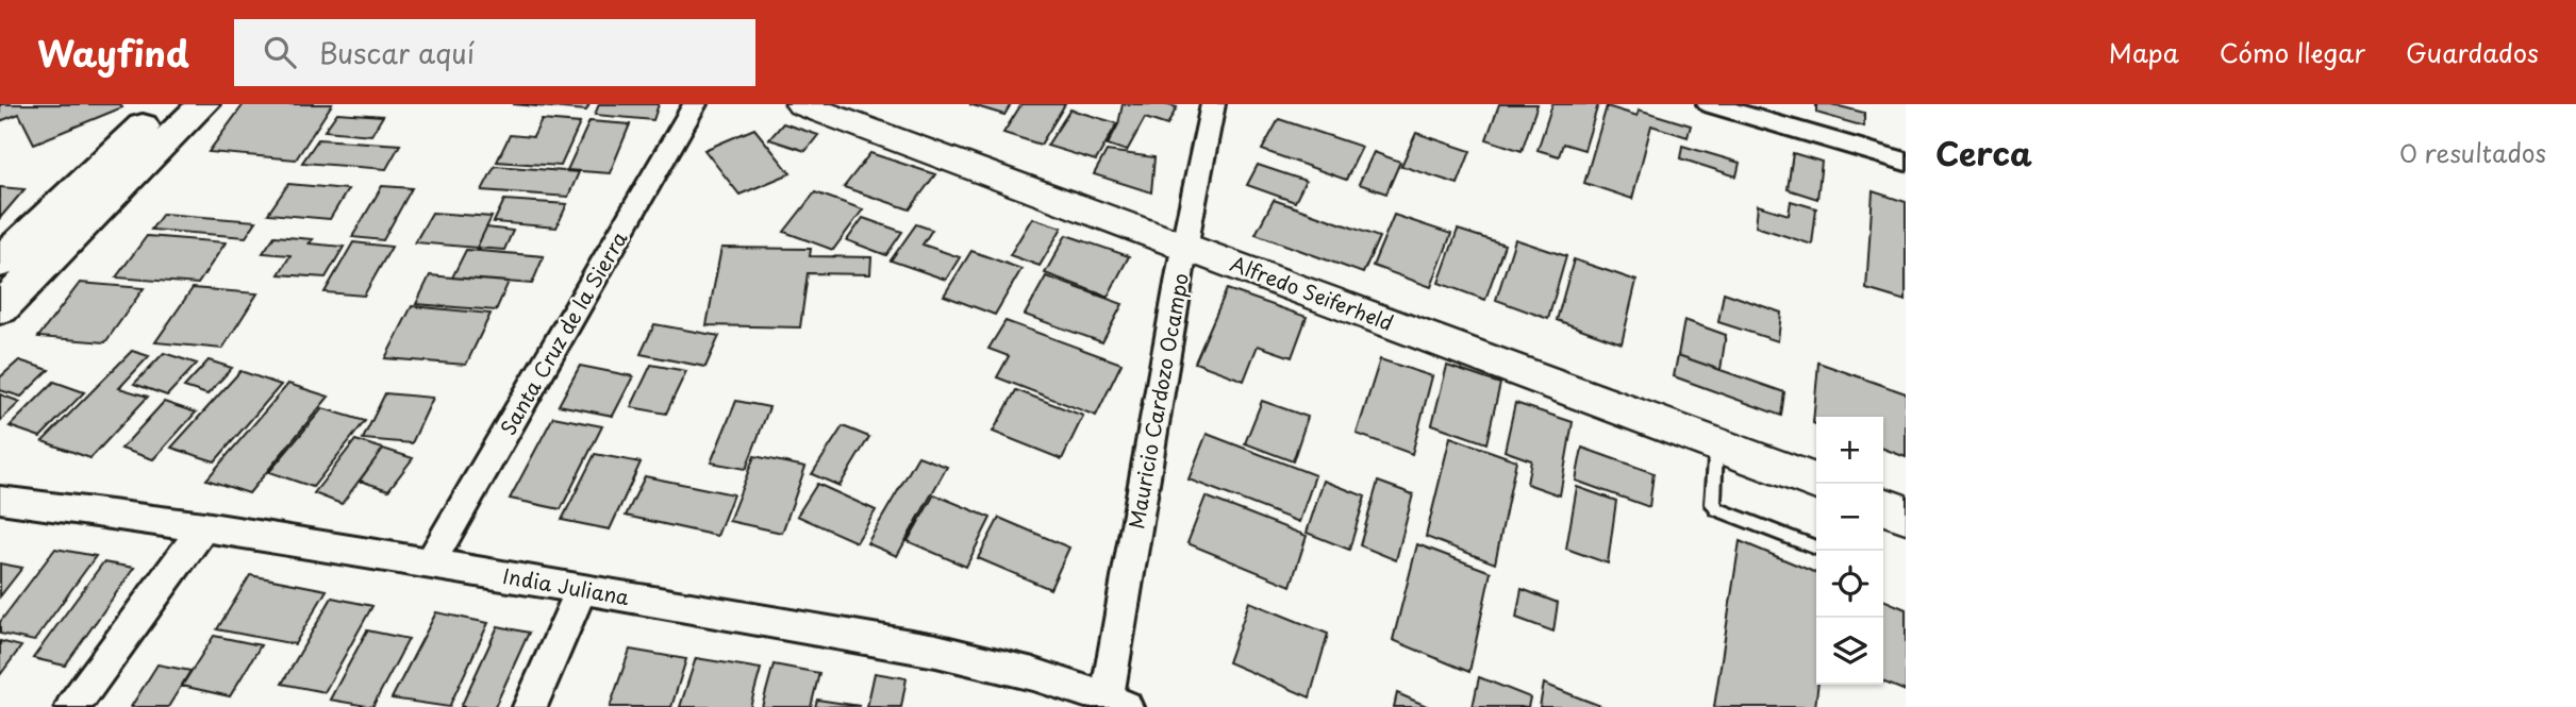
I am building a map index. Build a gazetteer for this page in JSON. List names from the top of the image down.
{
  "streets": {
    "street": [
      "Alfredo Seiferheld",
      "Santa Cruz de la Sierra",
      "Mauricio Cardozo Ocampo",
      "India Juliana"
    ]
  },
  "crossings": [
    ["Alfredo Seiferheld", "Mauricio Cardozo Ocampo"],
    ["Santa Cruz de la Sierra", "India Juliana"],
    ["Mauricio Cardozo Ocampo", "India Juliana"]
  ],
  "page": {
    "header": "Wayfind",
    "search": "Buscar aquí",
    "nav": ["Mapa", "Cómo llegar", "Guardados"],
    "heading": ["Cerca", "0 resultados"],
    "map_buttons": ["+", "−"]
  }
}
